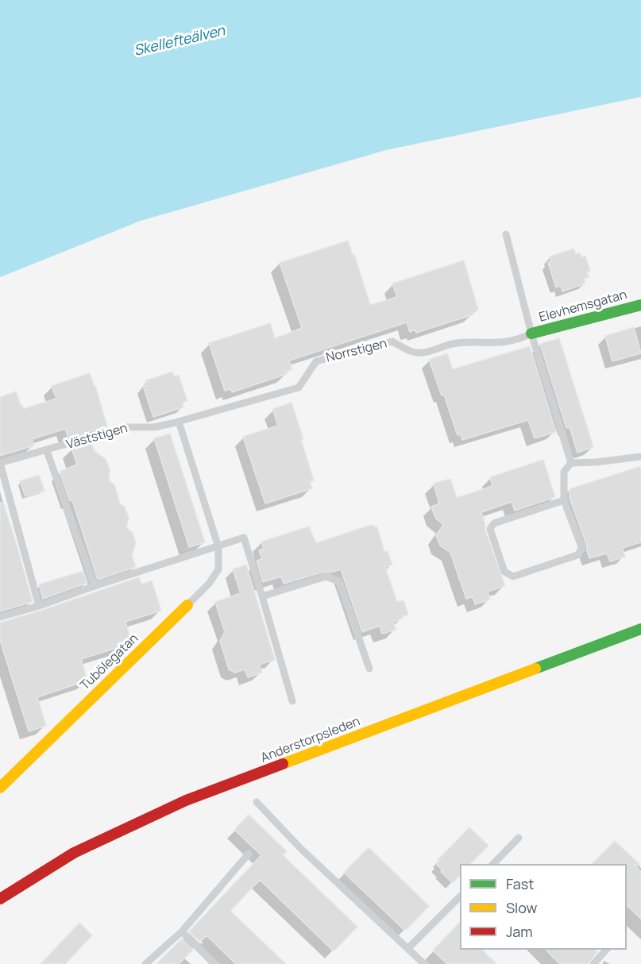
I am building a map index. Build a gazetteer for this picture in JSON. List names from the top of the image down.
{
  "streets": {
    "main road": ["Elevhemsgatan", "Tubölegatan", "Anderstorpsleden"],
    "lane": ["Norrstigen", "Väststigen"]
  },
  "crossings": [
    ["Elevhemsgatan", "Norrstigen"],
    ["Norrstigen", "Väststigen"],
    ["Väststigen", "Tubölegatan"]
  ],
  "water": ["Skellefteälven"],
  "legend": ["Fast", "Slow", "Jam"]
}
